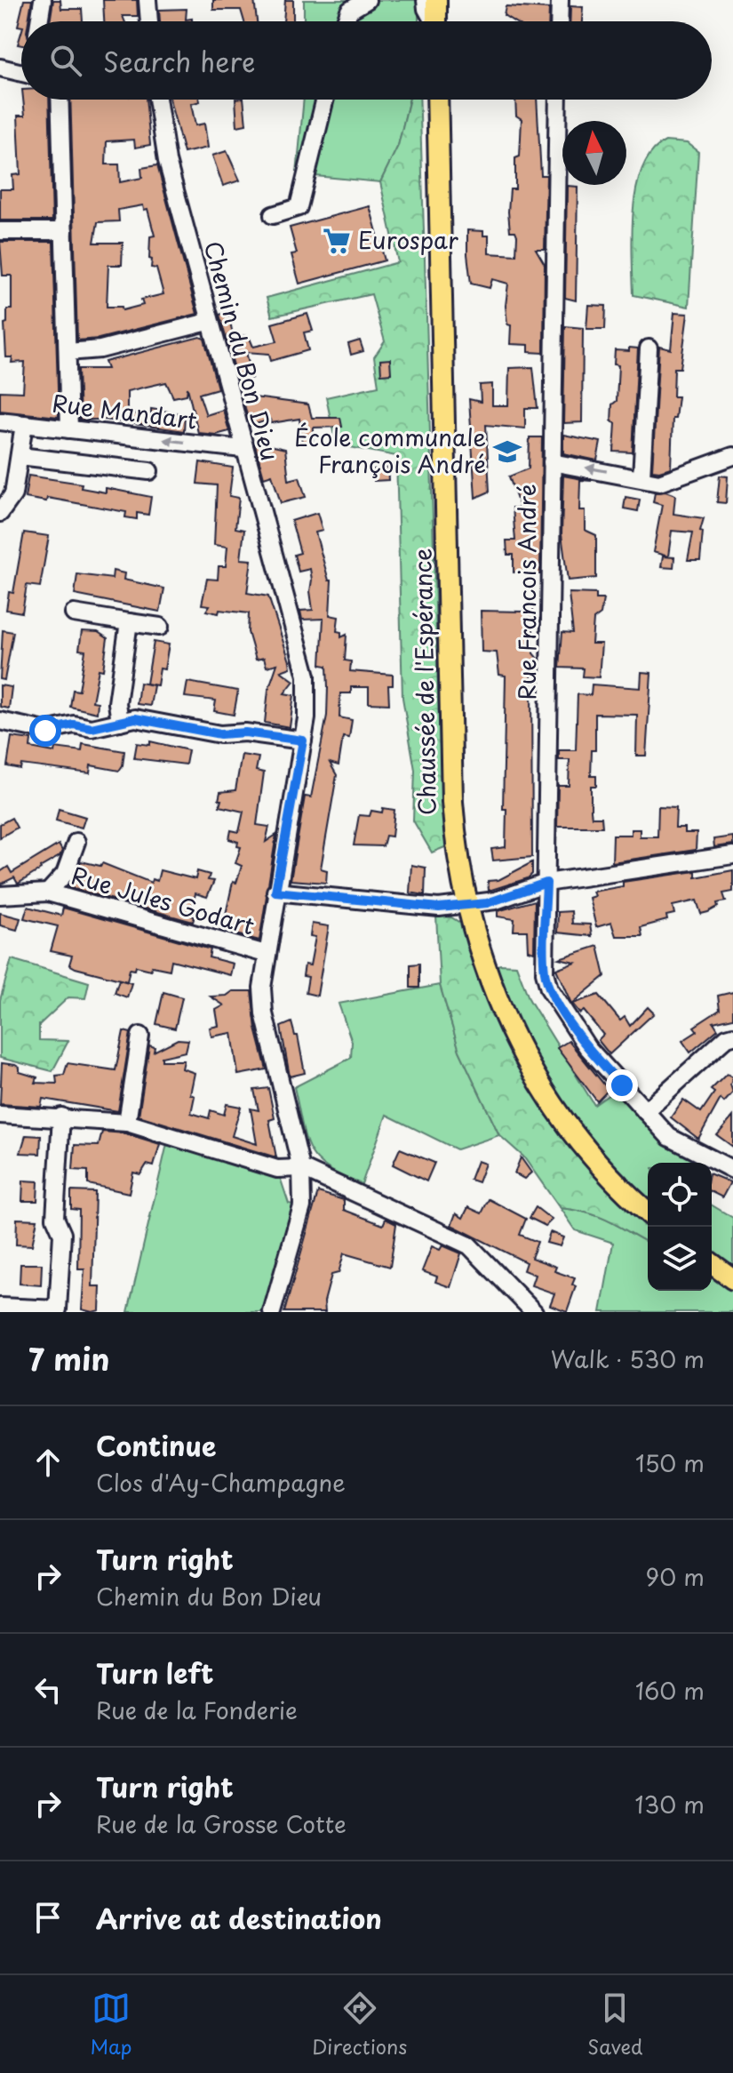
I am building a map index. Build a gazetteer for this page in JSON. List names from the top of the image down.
{
  "streets": {
    "main road": ["Chaussée de l'Espérance"],
    "street": [
      "Chemin du Bon Dieu",
      "Rue Mandart",
      "Rue Francois André",
      "Rue Jules Godart"
    ]
  },
  "crossings": [
    ["Chemin du Bon Dieu", "Rue Mandart"],
    ["Chemin du Bon Dieu", "Rue Jules Godart"]
  ],
  "places": {
    "supermarket": ["Eurospar"],
    "school or university": ["École communale François André"]
  },
  "north": "top",
  "page": {
    "search": "Search here",
    "heading": ["7 min", "Walk · 530 m"],
    "list": [
      ["Continue", "Clos d'Ay-Champagne", "150 m"],
      ["Turn right", "Chemin du Bon Dieu", "90 m"],
      ["Turn left", "Rue de la Fonderie", "160 m"],
      ["Turn right", "Rue de la Grosse Cotte", "130 m"],
      "Arrive at destination"
    ],
    "nav": ["Map", "Directions", "Saved"]
  }
}
